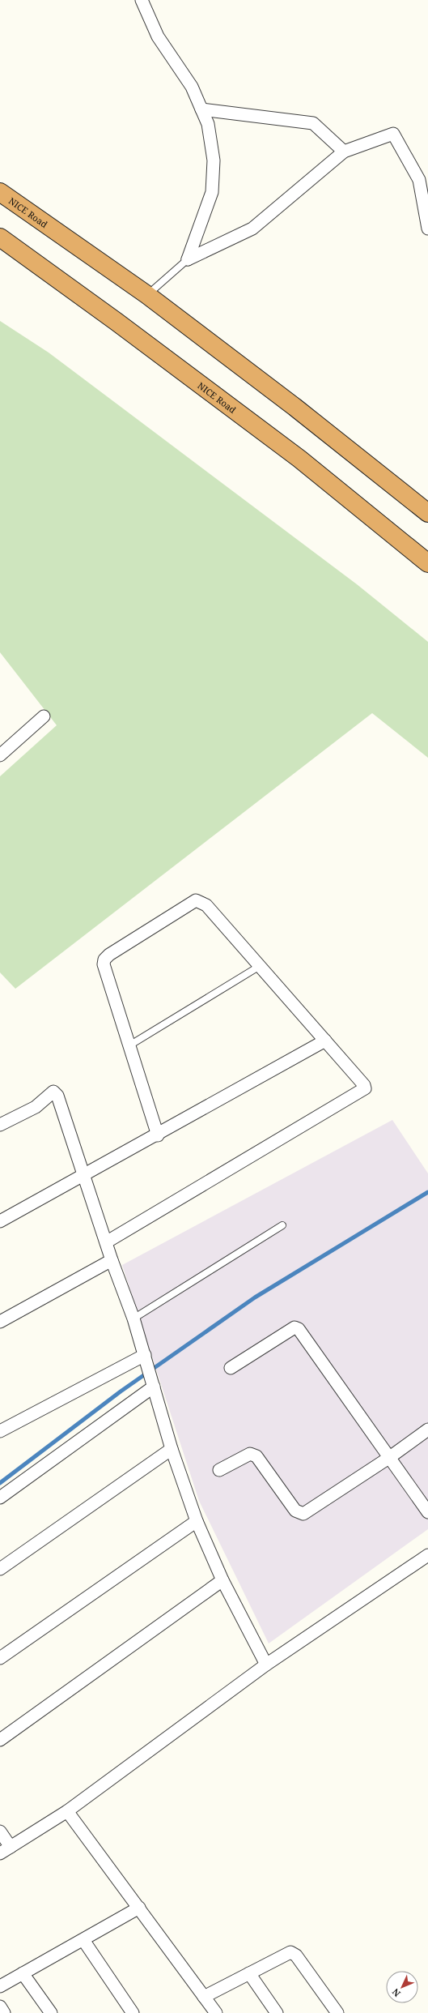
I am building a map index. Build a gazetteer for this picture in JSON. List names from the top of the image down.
{
  "streets": {
    "highway": ["NICE Road"]
  },
  "north": "bottom left"
}
